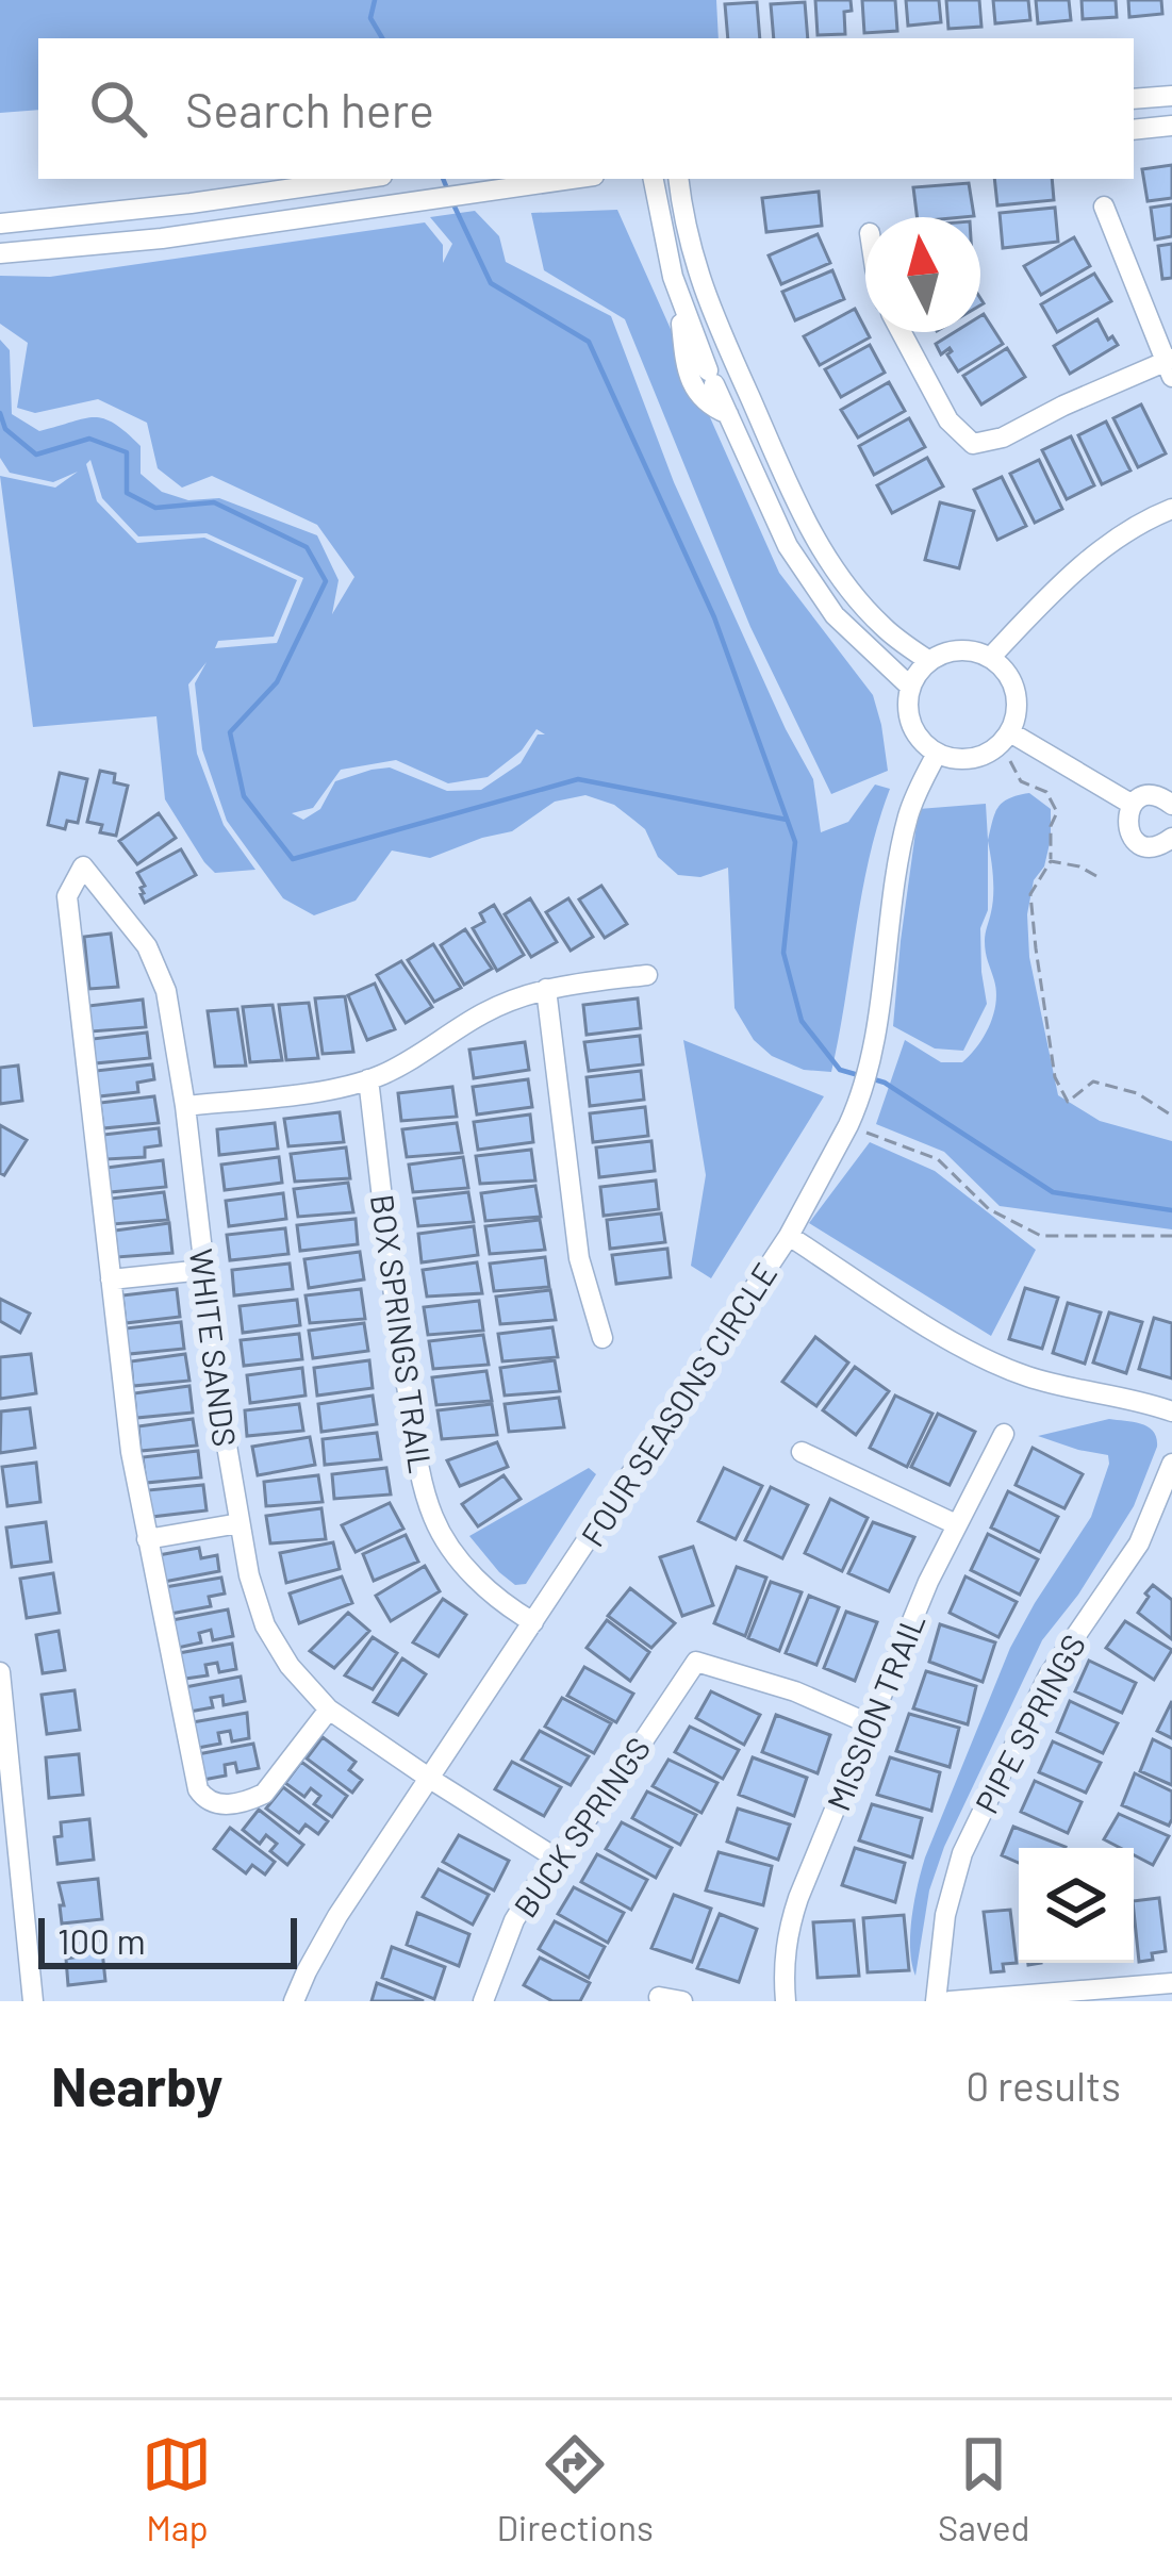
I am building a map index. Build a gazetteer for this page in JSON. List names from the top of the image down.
{
  "streets": {
    "street": [
      "BOX SPRINGS TRAIL",
      "WHITE SANDS",
      "FOUR SEASONS CIRCLE",
      "MISSION TRAIL",
      "PIPE SPRINGS",
      "BUCK SPRINGS"
    ]
  },
  "crossings": [
    ["BOX SPRINGS TRAIL", "FOUR SEASONS CIRCLE"],
    ["WHITE SANDS", "FOUR SEASONS CIRCLE"],
    ["WHITE SANDS", "BUCK SPRINGS"],
    ["MISSION TRAIL", "BUCK SPRINGS"]
  ],
  "scale_bar": "100 m",
  "north": "top",
  "page": {
    "search": "Search here",
    "scale": "100 m",
    "heading": ["Nearby", "0 results"],
    "nav": ["Map", "Directions", "Saved"]
  }
}
